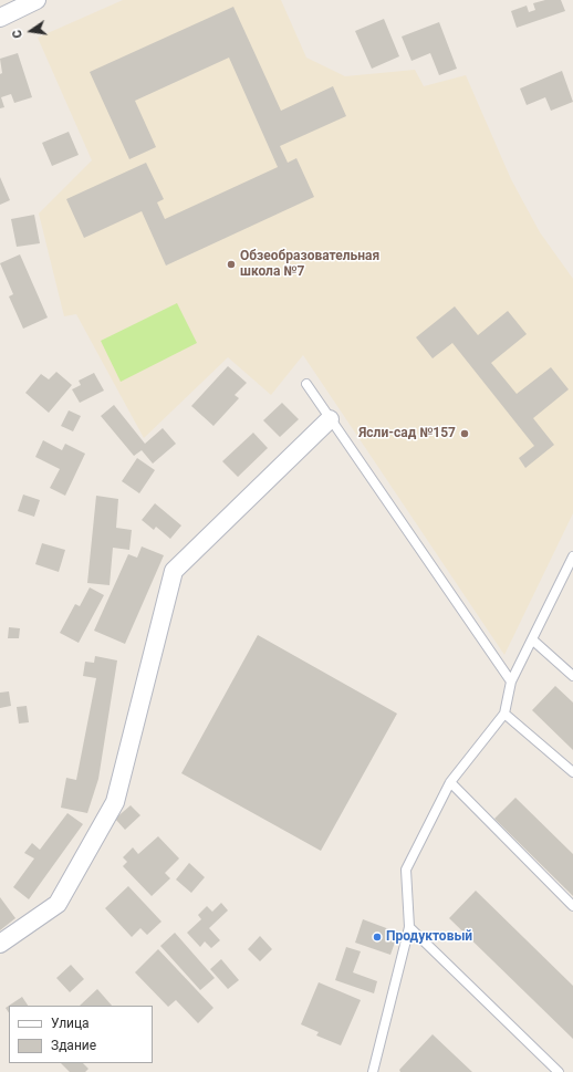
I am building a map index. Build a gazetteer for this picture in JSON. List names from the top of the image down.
{
  "places": ["Обзеобразовательная школа №7", "Ясли-сад №157", "Продуктовый"],
  "legend": ["Улица", "Здание"],
  "north": "left"
}
